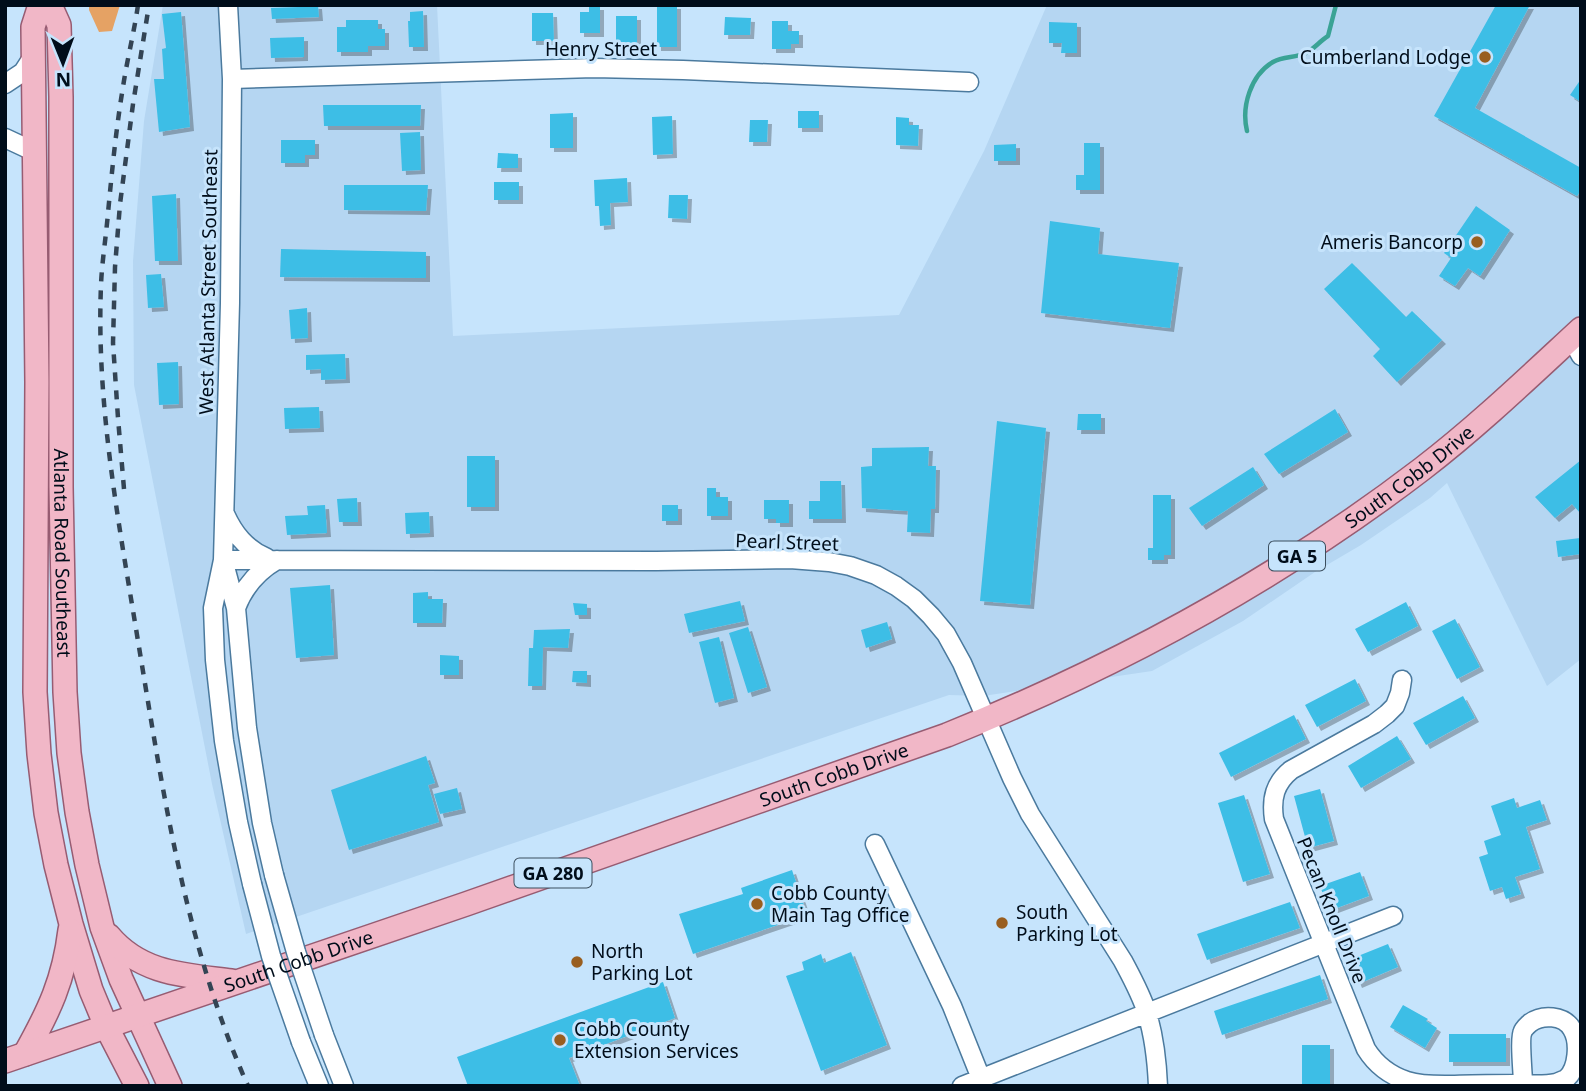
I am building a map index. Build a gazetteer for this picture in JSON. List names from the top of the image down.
{
  "streets": {
    "main road": [
      "South Cobb Drive",
      "Atlanta Road Southeast",
      "GA 5",
      "GA 280"
    ],
    "street": [
      "Henry Street",
      "West Atlanta Street Southeast",
      "Pearl Street",
      "Pecan Knoll Drive"
    ]
  },
  "crossings": [
    ["Henry Street", "West Atlanta Street Southeast"],
    ["West Atlanta Street Southeast", "Pearl Street"],
    ["South Cobb Drive", "Pearl Street"],
    ["South Cobb Drive", "Atlanta Road Southeast"]
  ],
  "places": [
    "Cumberland Lodge",
    "Ameris Bancorp",
    "Cobb County Main Tag Office",
    "South Parking Lot",
    "North Parking Lot",
    "Cobb County Extension Services"
  ],
  "north": "bottom"
}
